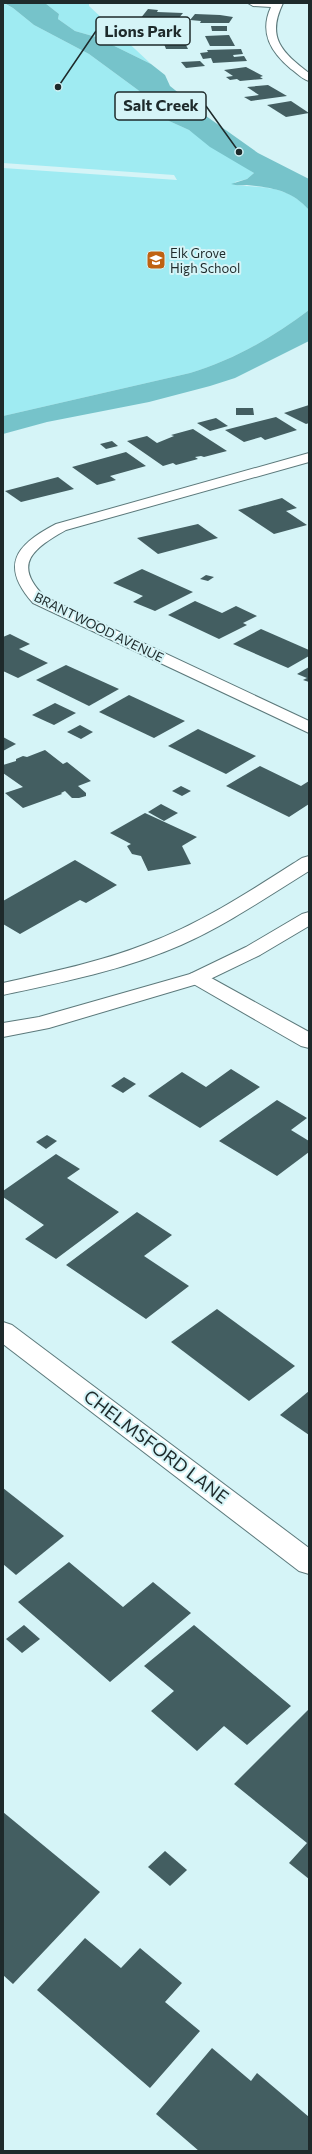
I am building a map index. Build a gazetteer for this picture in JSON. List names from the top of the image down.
{
  "streets": {
    "street": ["BRANTWOOD AVENUE", "CHELMSFORD LANE"]
  },
  "places": {
    "other": ["Lions Park", "Salt Creek"],
    "school or university": ["Elk Grove High School"]
  }
}
